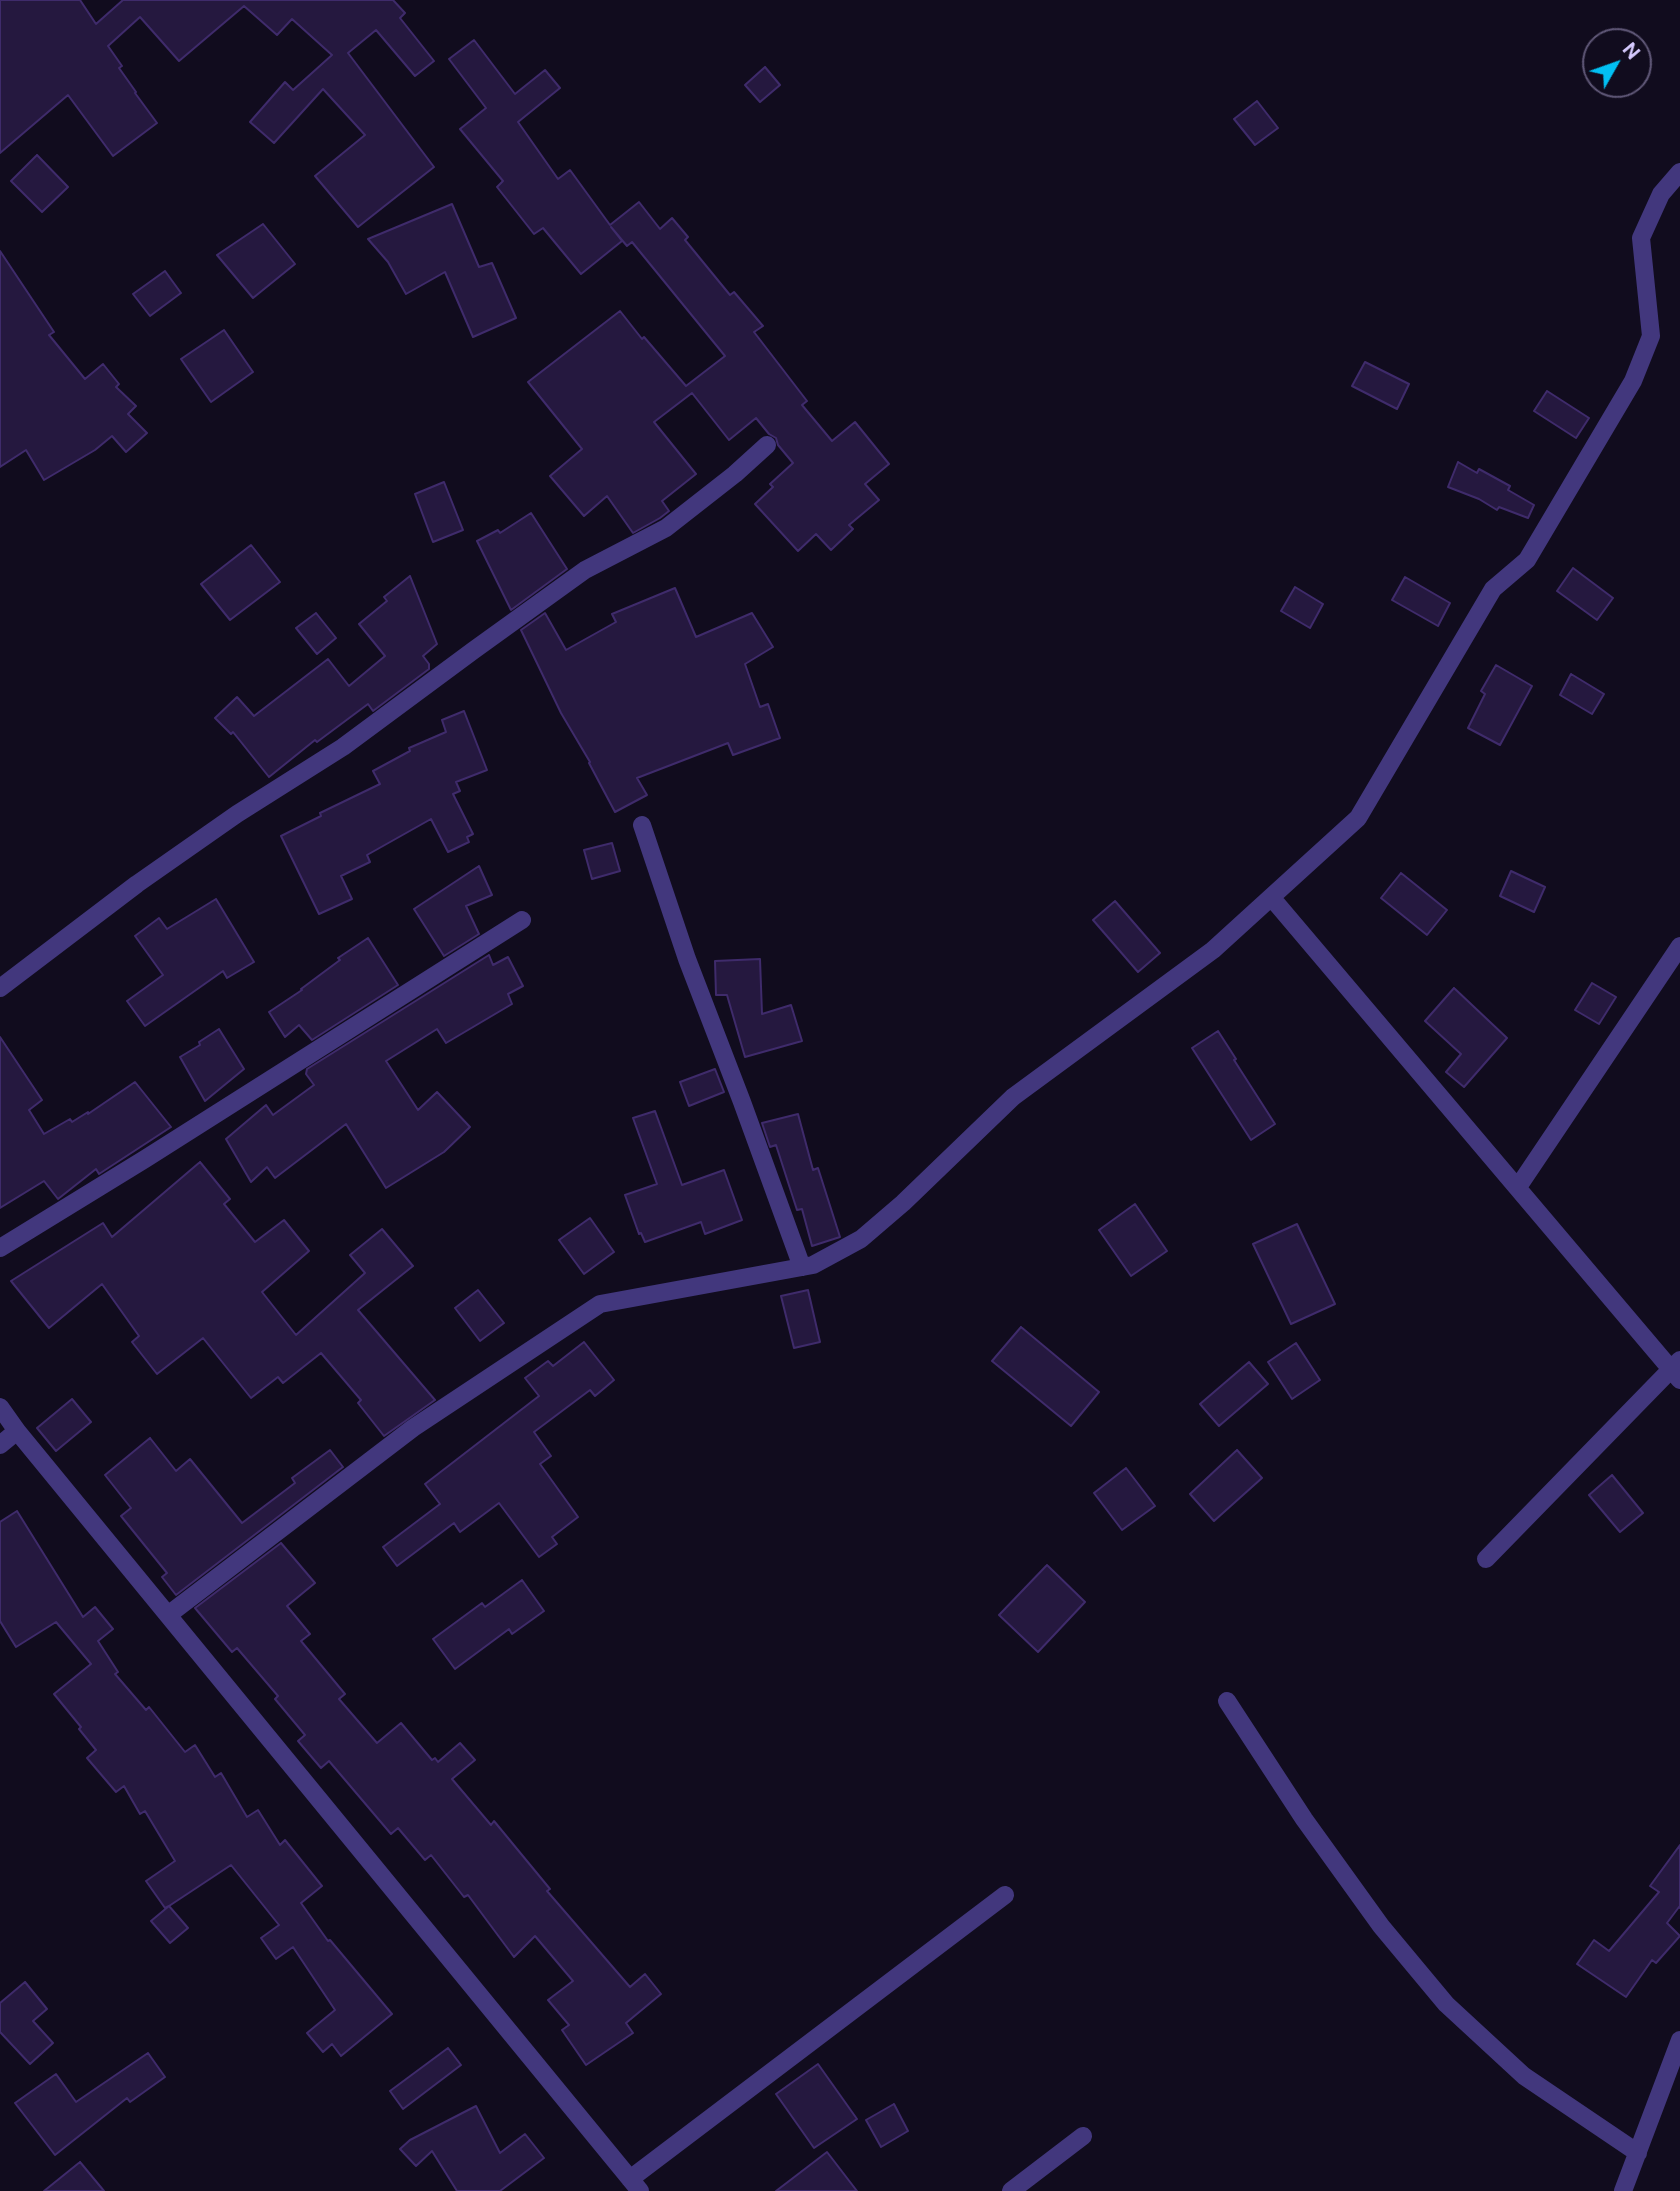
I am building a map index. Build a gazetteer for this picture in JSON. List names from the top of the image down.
{
  "north": "top right"
}
